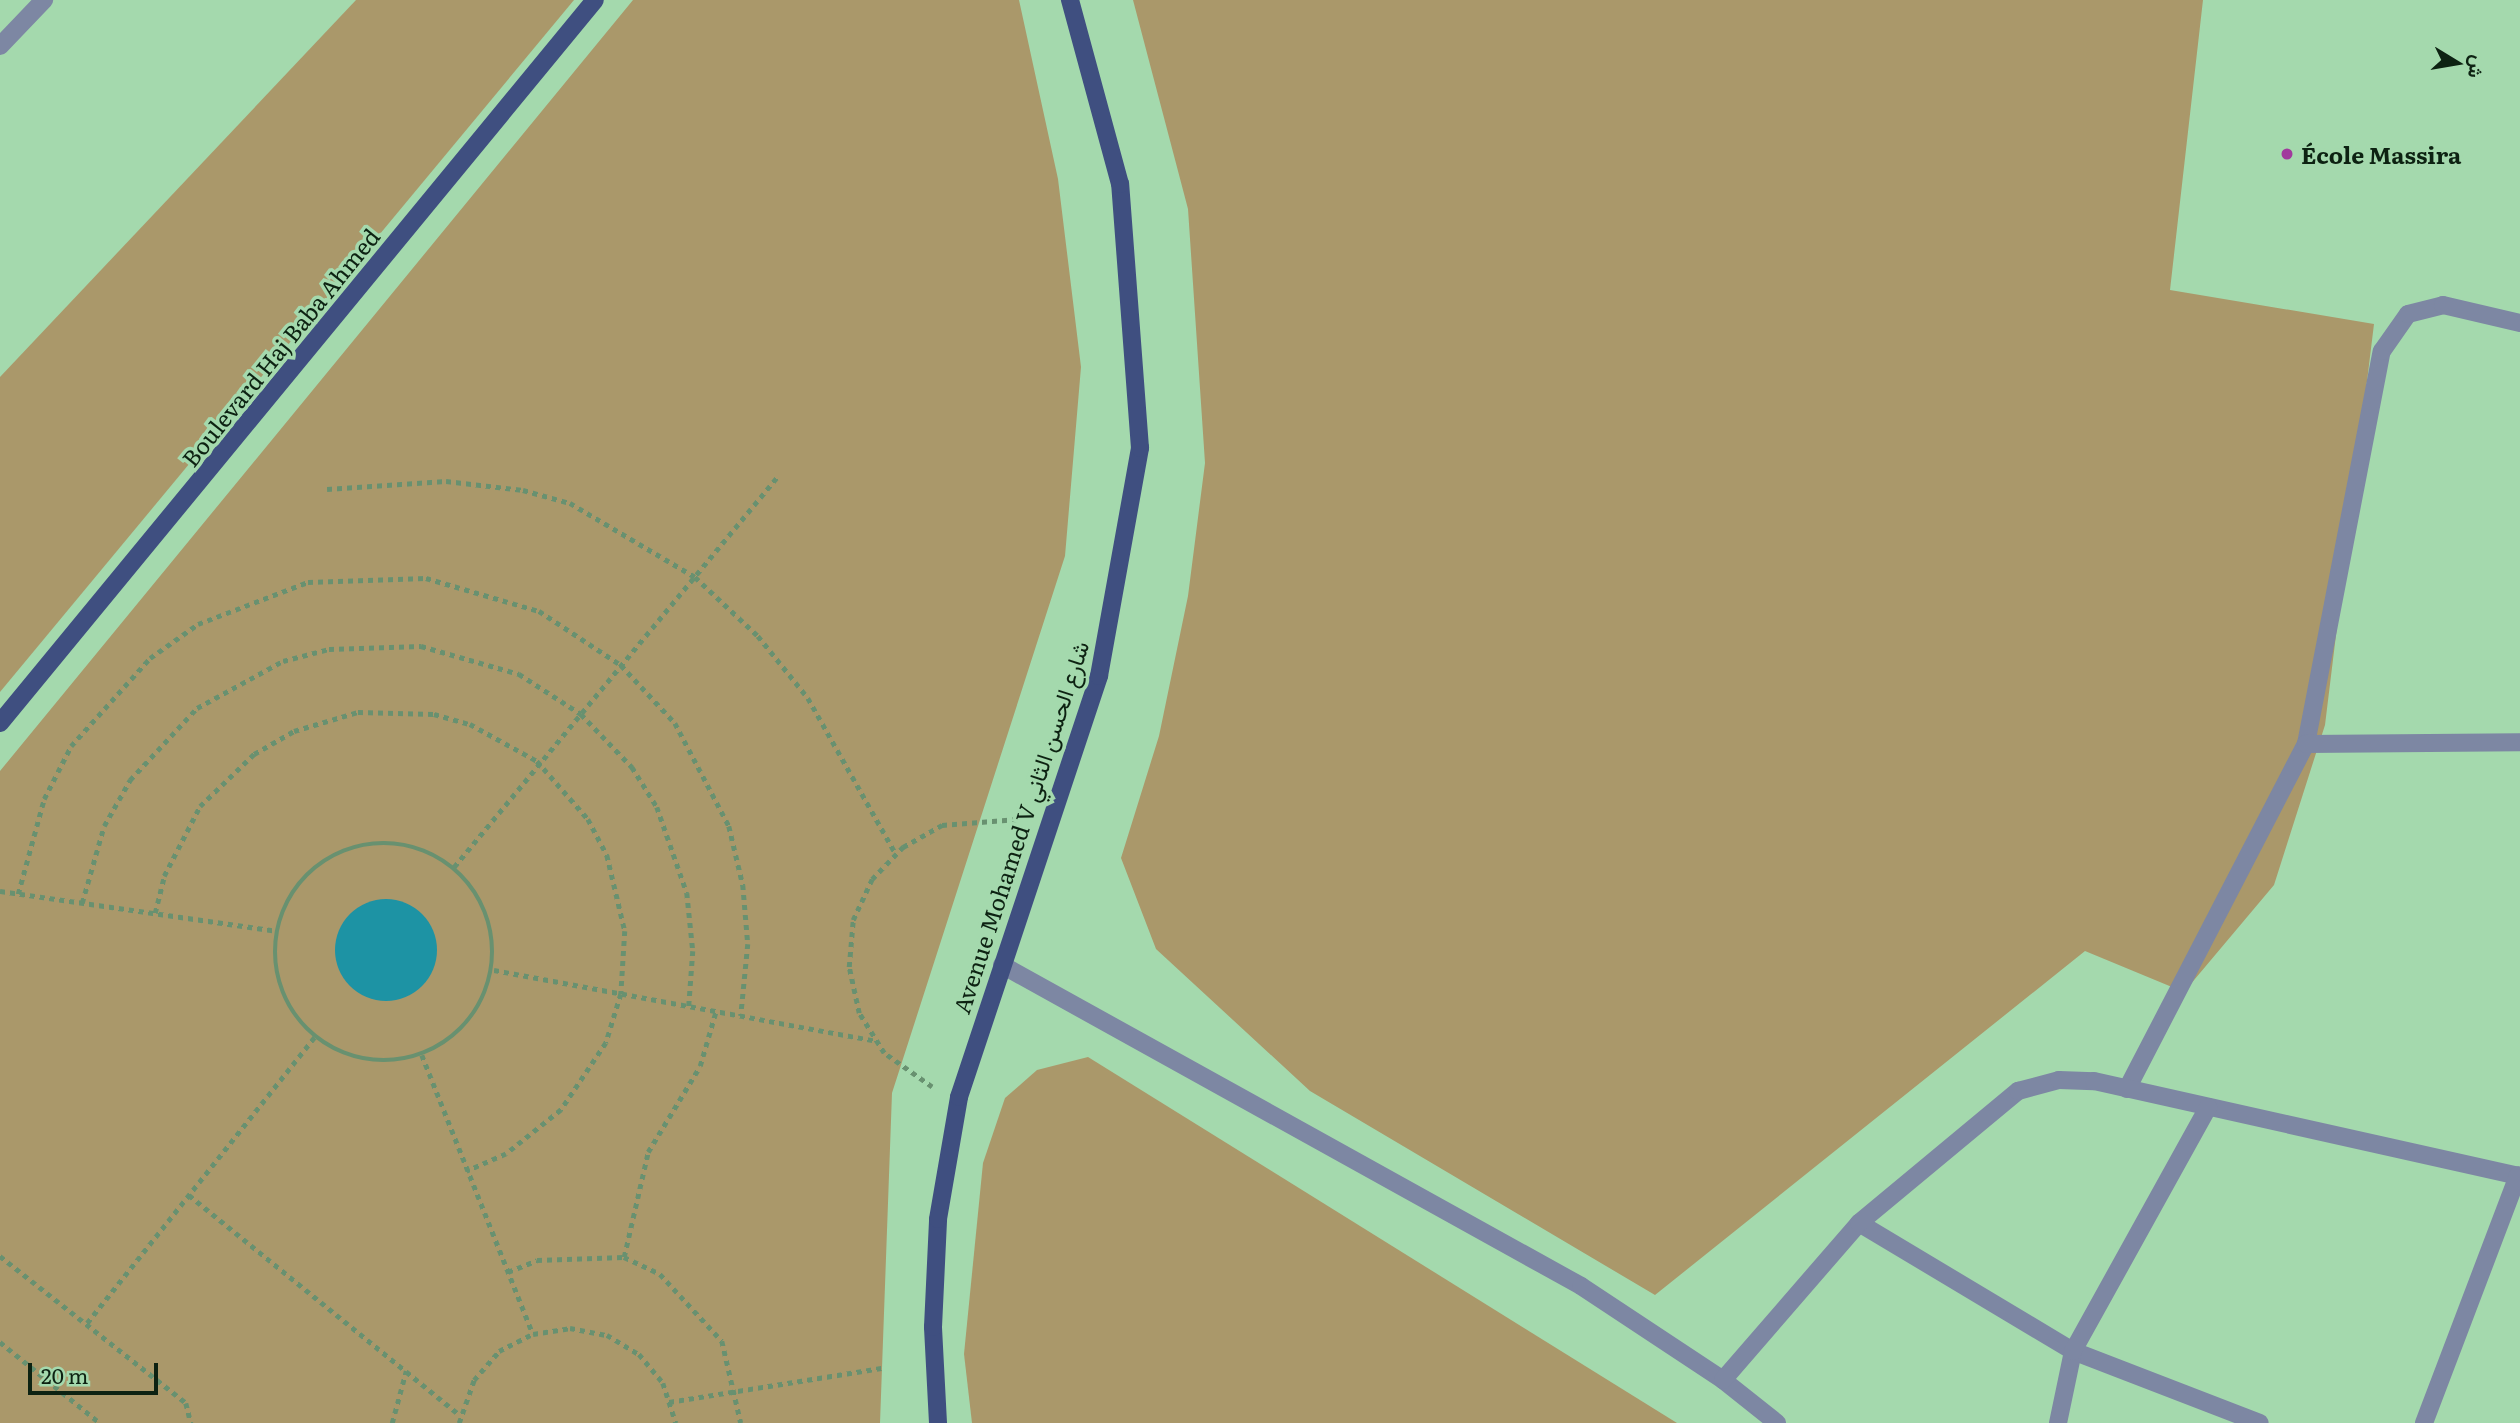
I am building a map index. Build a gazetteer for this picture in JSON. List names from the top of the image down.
{
  "streets": {
    "main road": ["Boulevard Haj Baba Ahmed", "Avenue Mohamed V شارع الحسن الثاني"]
  },
  "places": ["École Massira"],
  "scale_bar": "20 m",
  "north": "right"
}
